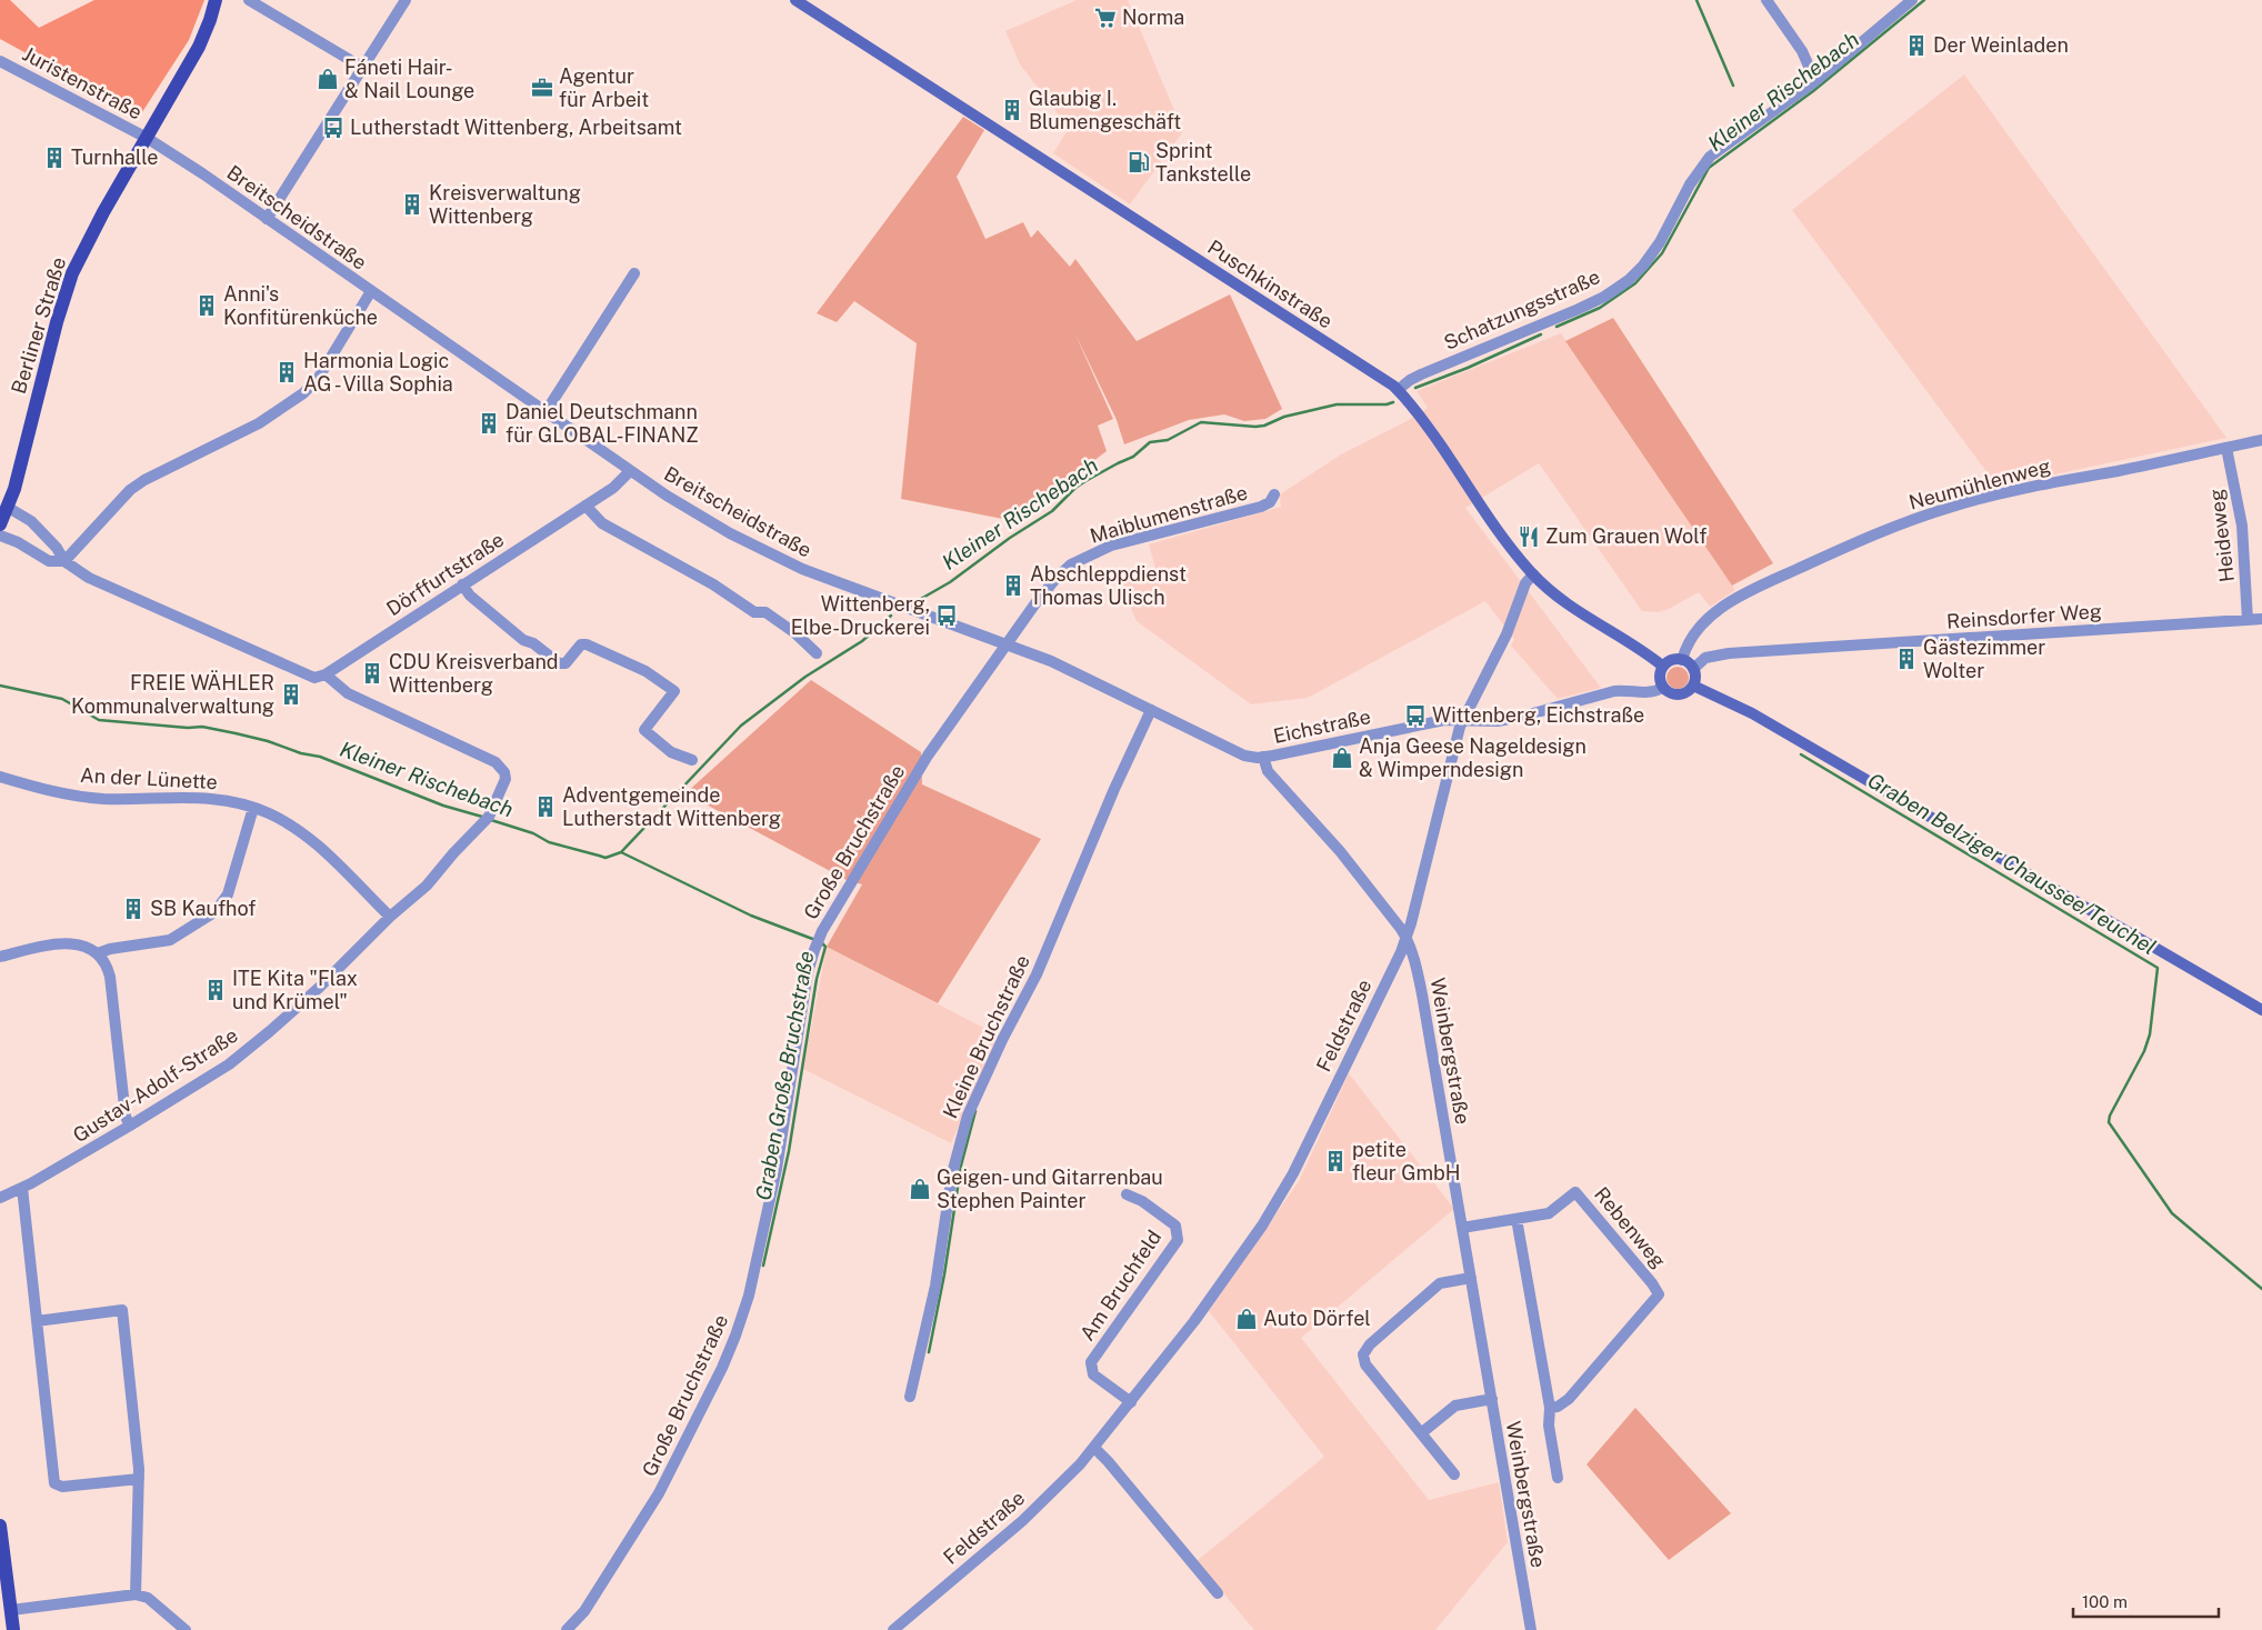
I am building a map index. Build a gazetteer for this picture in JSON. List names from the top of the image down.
{
  "streets": {
    "main road": ["Puschkinstraße", "Berliner Straße"],
    "street": [
      "Juristenstraße",
      "Breitscheidstraße",
      "Schatzungsstraße",
      "Neumühlenweg",
      "Maiblumenstraße",
      "Heideweg",
      "Dörffurtstraße",
      "Reinsdorfer Weg",
      "Eichstraße",
      "An der Lünette",
      "Große Bruchstraße",
      "Feldstraße",
      "Kleine Bruchstraße",
      "Weinbergstraße",
      "Gustav-Adolf-Straße",
      "Rebenweg",
      "Am Bruchfeld"
    ]
  },
  "crossings": [
    ["Juristenstraße", "Breitscheidstraße"],
    ["Juristenstraße", "Berliner Straße"],
    ["Breitscheidstraße", "Berliner Straße"],
    ["Breitscheidstraße", "Maiblumenstraße"],
    ["Breitscheidstraße", "Dörffurtstraße"],
    ["Breitscheidstraße", "Eichstraße"],
    ["Breitscheidstraße", "Große Bruchstraße"],
    ["Puschkinstraße", "Schatzungsstraße"],
    ["Puschkinstraße", "Neumühlenweg"],
    ["Puschkinstraße", "Reinsdorfer Weg"],
    ["Puschkinstraße", "Eichstraße"],
    ["Puschkinstraße", "Feldstraße"],
    ["Neumühlenweg", "Heideweg"],
    ["Neumühlenweg", "Reinsdorfer Weg"],
    ["Neumühlenweg", "Eichstraße"],
    ["Maiblumenstraße", "Eichstraße"],
    ["Maiblumenstraße", "Große Bruchstraße"],
    ["Heideweg", "Reinsdorfer Weg"],
    ["Dörffurtstraße", "Gustav-Adolf-Straße"],
    ["Reinsdorfer Weg", "Eichstraße"],
    ["Eichstraße", "Große Bruchstraße"],
    ["Eichstraße", "Feldstraße"],
    ["Eichstraße", "Kleine Bruchstraße"],
    ["Eichstraße", "Weinbergstraße"],
    ["An der Lünette", "Gustav-Adolf-Straße"],
    ["Feldstraße", "Weinbergstraße"],
    ["Feldstraße", "Am Bruchfeld"],
    ["Weinbergstraße", "Rebenweg"]
  ],
  "water": ["Kleiner Rischebach", "Graben Belziger Chaussee/Teuchel", "Graben Große Bruchstraße"],
  "places": {
    "supermarket": ["Norma"],
    "building": [
      "Der Weinladen",
      "Glaubig I. Blumengeschäft",
      "Turnhalle",
      "Kreisverwaltung Wittenberg",
      "Anni's Konfitürenküche",
      "Harmonia Logic AG - Villa Sophia",
      "Daniel Deutschmann für GLOBAL-FINANZ",
      "Abschleppdienst Thomas Ulisch",
      "Gästezimmer Wolter",
      "CDU Kreisverband Wittenberg",
      "FREIE WÄHLER Kommunalverwaltung",
      "Adventgemeinde Lutherstadt Wittenberg",
      "SB Kaufhof",
      "ITE Kita \"Flax und Krümel\"",
      "petite fleur GmbH"
    ],
    "shop": [
      "Fáneti Hair- & Nail Lounge",
      "Anja Geese Nageldesign & Wimperndesign",
      "Geigen- und Gitarrenbau Stephen Painter",
      "Auto Dörfel"
    ],
    "office": ["Agentur für Arbeit"],
    "bus stop": ["Lutherstadt Wittenberg, Arbeitsamt", "Wittenberg, Elbe-Druckerei", "Wittenberg, Eichstraße"],
    "fuel station": ["Sprint Tankstelle"],
    "restaurant": ["Zum Grauen Wolf"]
  },
  "scale_bar": "100 m"
}
